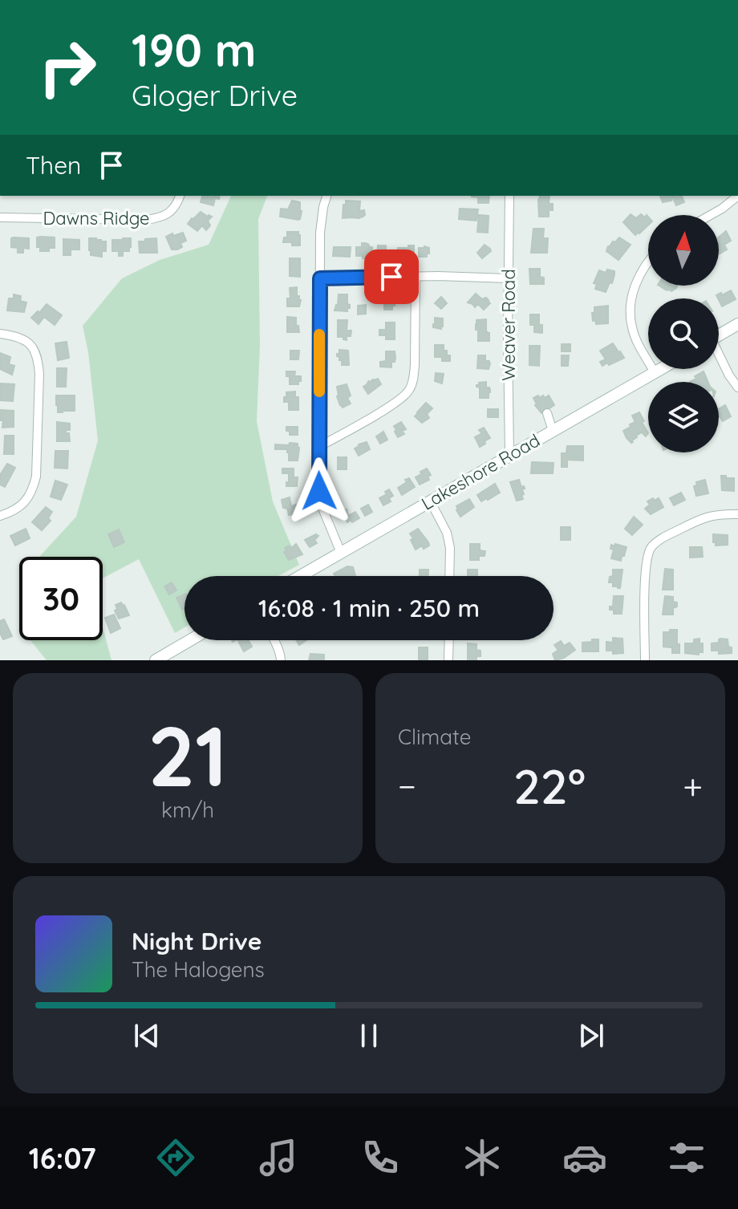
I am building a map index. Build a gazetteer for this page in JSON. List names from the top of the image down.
{
  "streets": {
    "street": ["Dawns Ridge", "Weaver Road", "Lakeshore Road"]
  },
  "crossings": [
    ["Weaver Road", "Lakeshore Road"]
  ],
  "north": "top",
  "page": {
    "turn": ["190 m", "Gloger Drive"],
    "then": "Then",
    "limit": "30",
    "trip": "16:08 · 1 min · 250 m",
    "tile": [
      ["21", "km/h"],
      "Climate"
    ],
    "heat": ["−", "22°", "+"],
    "song": ["Night Drive", "The Halogens"],
    "tabs": "16:07"
  }
}
